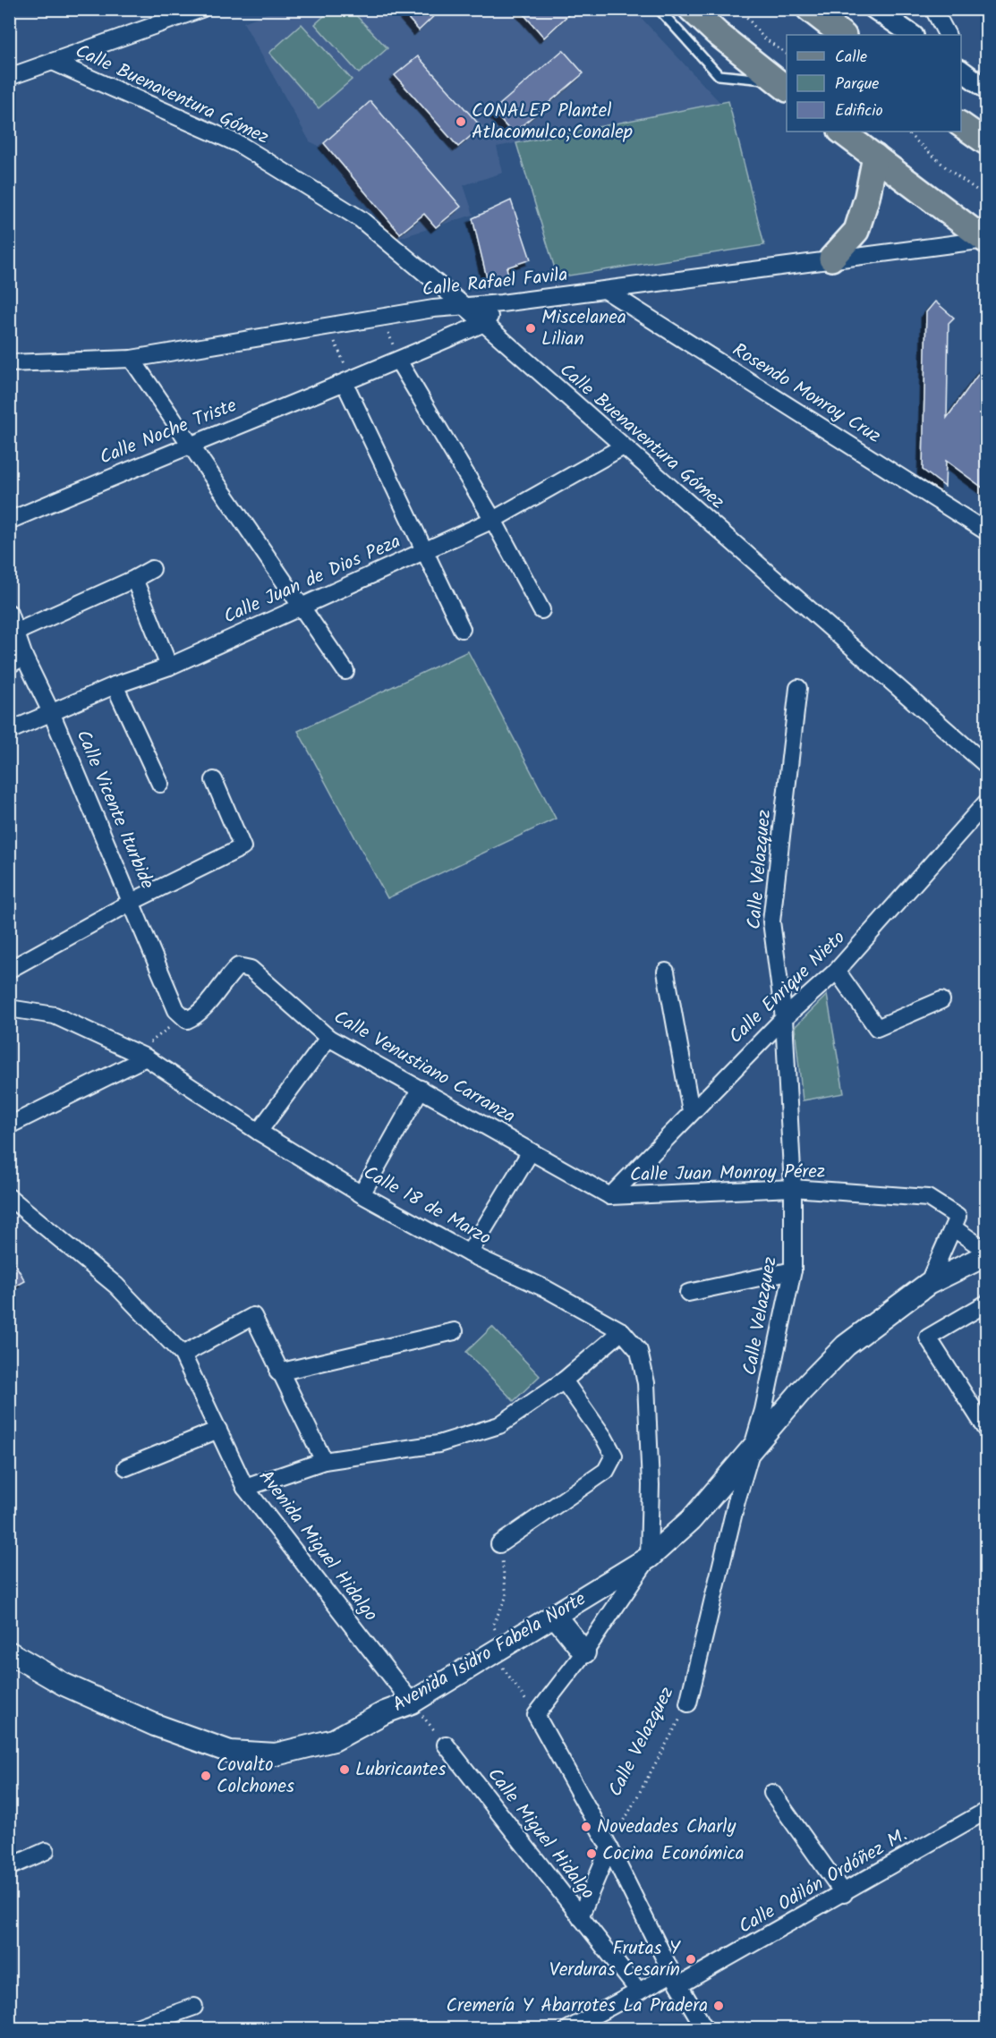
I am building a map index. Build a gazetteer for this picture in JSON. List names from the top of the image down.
{
  "streets": {
    "main road": ["Avenida Isidro Fabela Norte"],
    "street": [
      "Calle Buenaventura Gómez",
      "Calle Rafael Favila",
      "Rosendo Monroy Cruz",
      "Calle Noche Triste",
      "Calle Juan de Dios Peza",
      "Calle Vicente Iturbide",
      "Calle Velazquez",
      "Calle Enrique Nieto",
      "Calle Venustiano Carranza",
      "Calle Juan Monroy Pérez",
      "Calle 18 de Marzo",
      "Avenida Miguel Hidalgo",
      "Calle Miguel Hidalgo",
      "Calle Odilón Ordóñez M."
    ]
  },
  "crossings": [
    ["Calle Buenaventura Gómez", "Calle Rafael Favila"],
    ["Calle Buenaventura Gómez", "Calle Noche Triste"],
    ["Calle Buenaventura Gómez", "Calle Juan de Dios Peza"],
    ["Calle Rafael Favila", "Rosendo Monroy Cruz"],
    ["Calle Rafael Favila", "Calle Noche Triste"],
    ["Calle Juan de Dios Peza", "Calle Vicente Iturbide"],
    ["Calle Vicente Iturbide", "Calle Venustiano Carranza"],
    ["Calle Velazquez", "Calle Enrique Nieto"],
    ["Calle Velazquez", "Calle Juan Monroy Pérez"],
    ["Calle Velazquez", "Avenida Isidro Fabela Norte"],
    ["Calle Enrique Nieto", "Calle Venustiano Carranza"],
    ["Calle Enrique Nieto", "Calle Juan Monroy Pérez"],
    ["Calle Venustiano Carranza", "Calle Juan Monroy Pérez"],
    ["Calle 18 de Marzo", "Avenida Isidro Fabela Norte"],
    ["Avenida Miguel Hidalgo", "Avenida Isidro Fabela Norte"],
    ["Calle Miguel Hidalgo", "Calle Odilón Ordóñez M."]
  ],
  "places": [
    "CONALEP Plantel Atlacomulco;Conalep",
    "Miscelanea Lilian",
    "Lubricantes",
    "Covalto Colchones",
    "Novedades Charly",
    "Cocina Económica",
    "Frutas Y Verduras Cesarín",
    "Cremería Y Abarrotes La Pradera"
  ],
  "legend": ["Calle", "Parque", "Edificio"]
}
